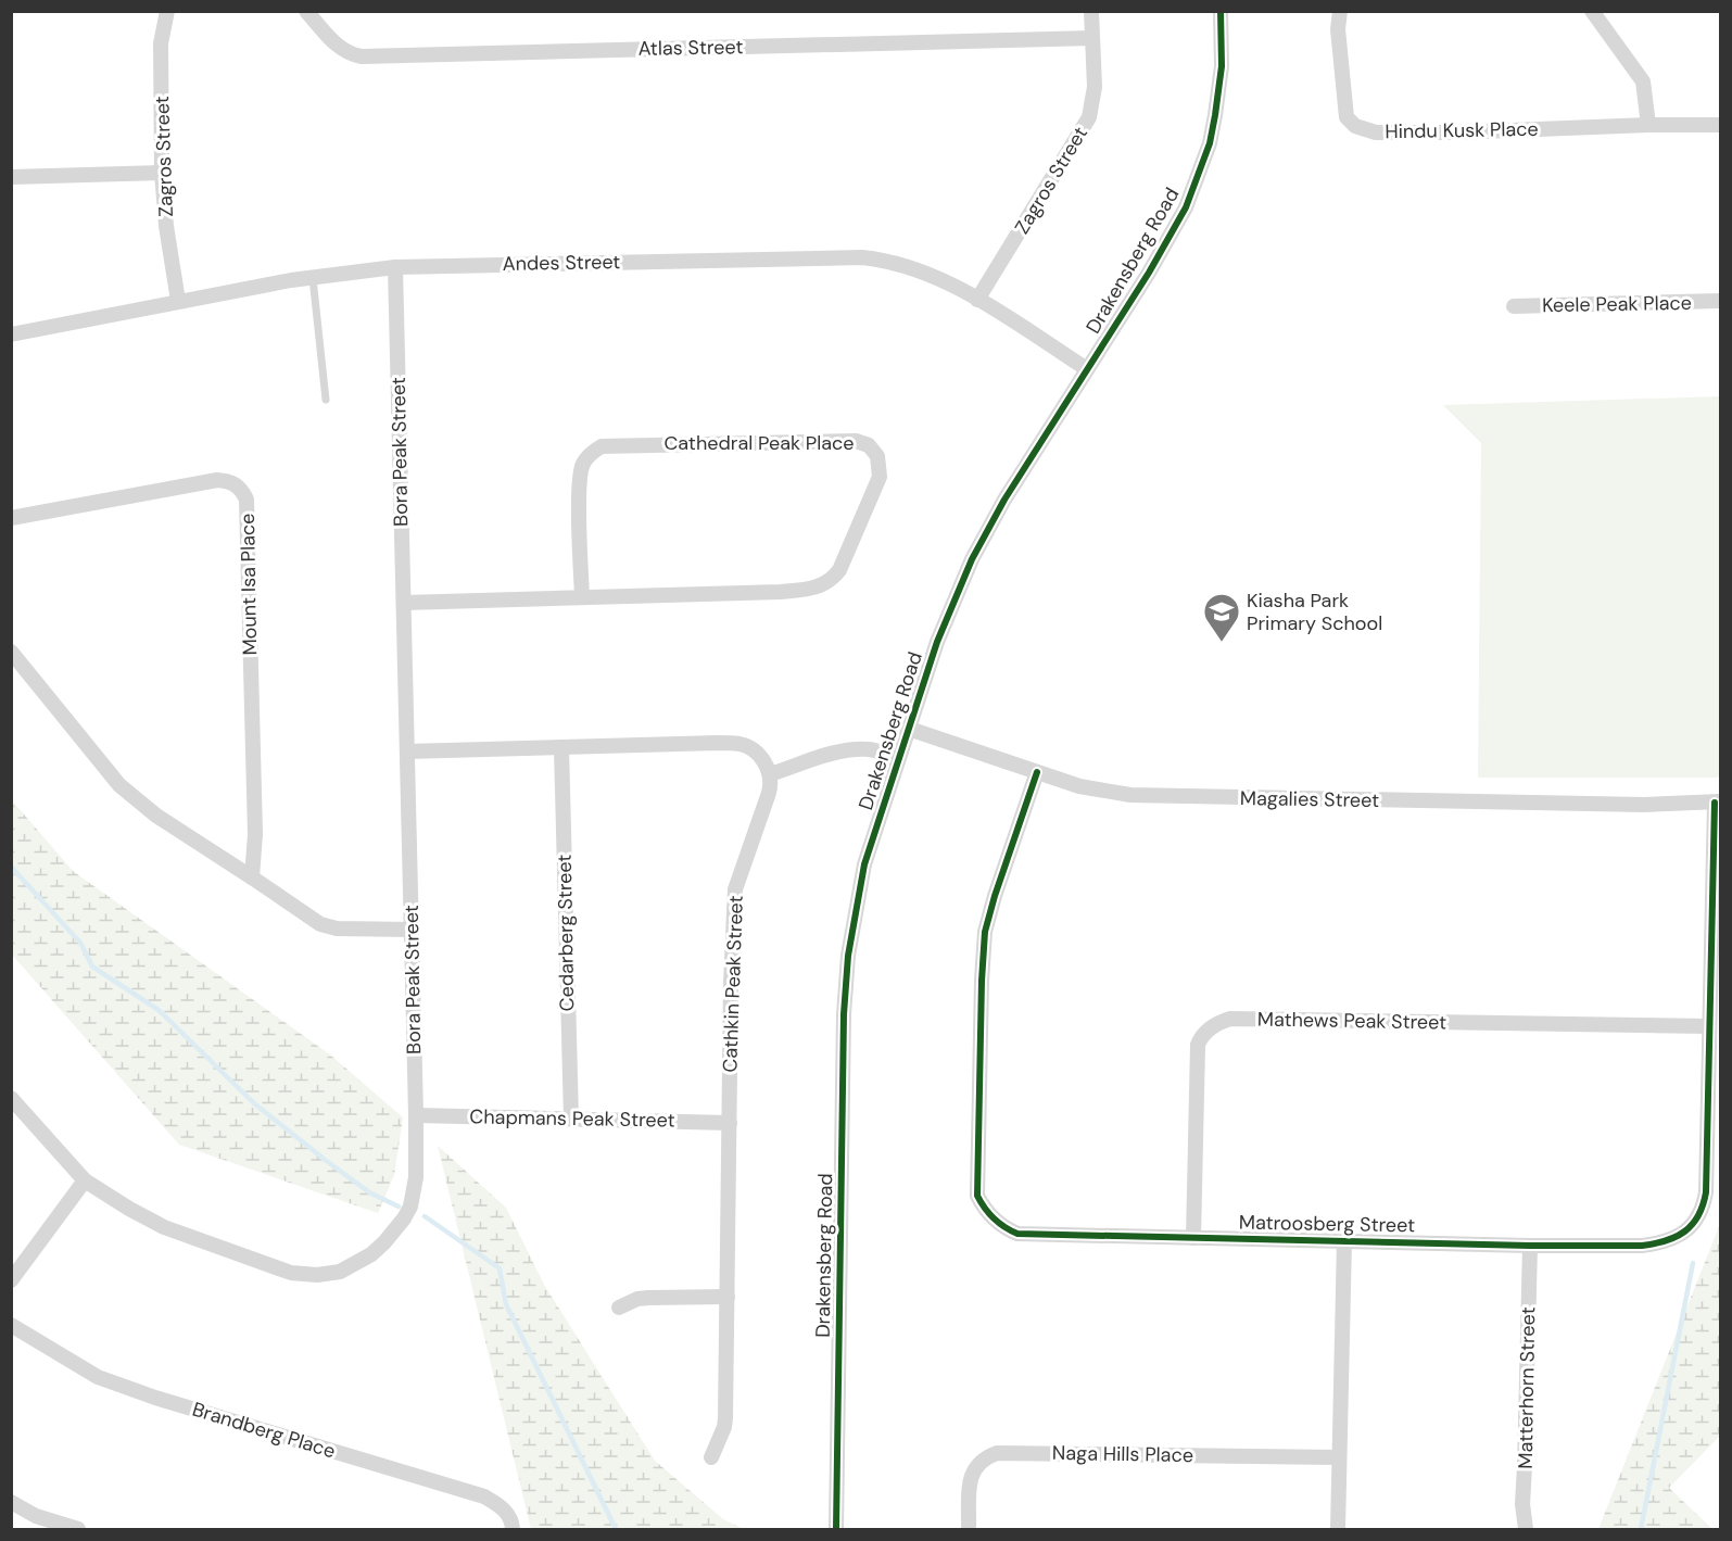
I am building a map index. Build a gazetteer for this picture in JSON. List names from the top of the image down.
{
  "streets": {
    "street": [
      "Atlas Street",
      "Hindu Kusk Place",
      "Zagros Street",
      "Drakensberg Road",
      "Andes Street",
      "Keele Peak Place",
      "Cathedral Peak Place",
      "Bora Peak Street",
      "Mount Isa Place",
      "Magalies Street",
      "Cedarberg Street",
      "Cathkin Peak Street",
      "Mathews Peak Street",
      "Chapmans Peak Street",
      "Matroosberg Street",
      "Matterhorn Street",
      "Brandberg Place",
      "Naga Hills Place"
    ]
  },
  "crossings": [
    ["Atlas Street", "Zagros Street"],
    ["Zagros Street", "Andes Street"],
    ["Drakensberg Road", "Andes Street"],
    ["Drakensberg Road", "Magalies Street"],
    ["Andes Street", "Bora Peak Street"],
    ["Cathedral Peak Place", "Bora Peak Street"],
    ["Bora Peak Street", "Chapmans Peak Street"],
    ["Magalies Street", "Matroosberg Street"],
    ["Cedarberg Street", "Chapmans Peak Street"],
    ["Cathkin Peak Street", "Chapmans Peak Street"],
    ["Mathews Peak Street", "Matroosberg Street"],
    ["Matroosberg Street", "Matterhorn Street"]
  ],
  "places": {
    "school or university": ["Kiasha Park Primary School"]
  }
}
